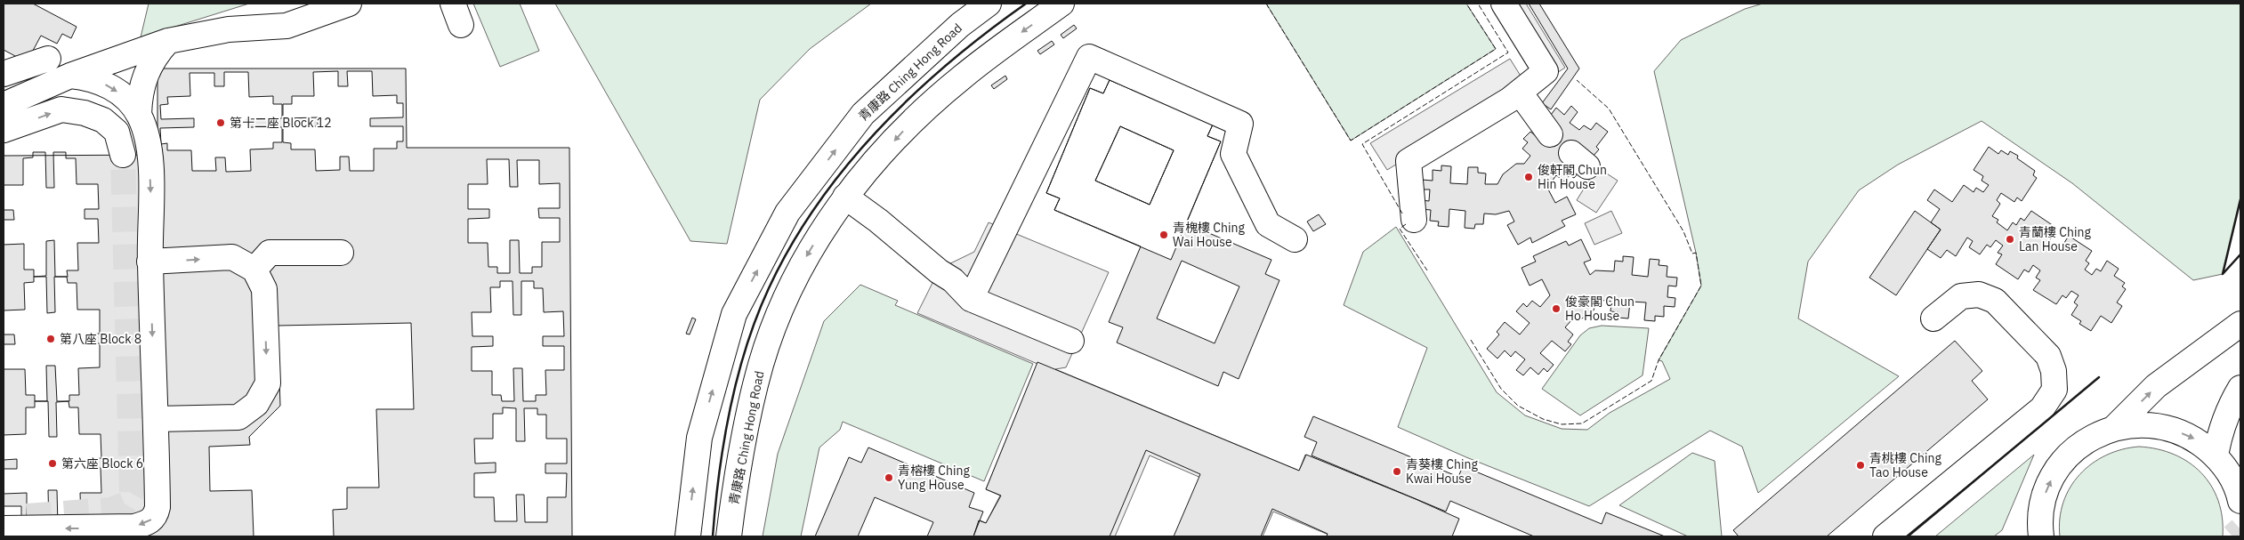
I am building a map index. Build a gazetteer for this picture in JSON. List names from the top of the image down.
{
  "streets": {
    "main road": ["青康路 Ching Hong Road"]
  },
  "places": [
    "第十二座 Block 12",
    "俊軒閣 Chun Hin House",
    "青槐樓 Ching Wai House",
    "青蘭樓 Ching Lan House",
    "俊豪閣 Chun Ho House",
    "第八座 Block 8",
    "第六座 Block 6",
    "青桃樓 Ching Tao House",
    "青葵樓 Ching Kwai House",
    "青榕樓 Ching Yung House"
  ]
}
